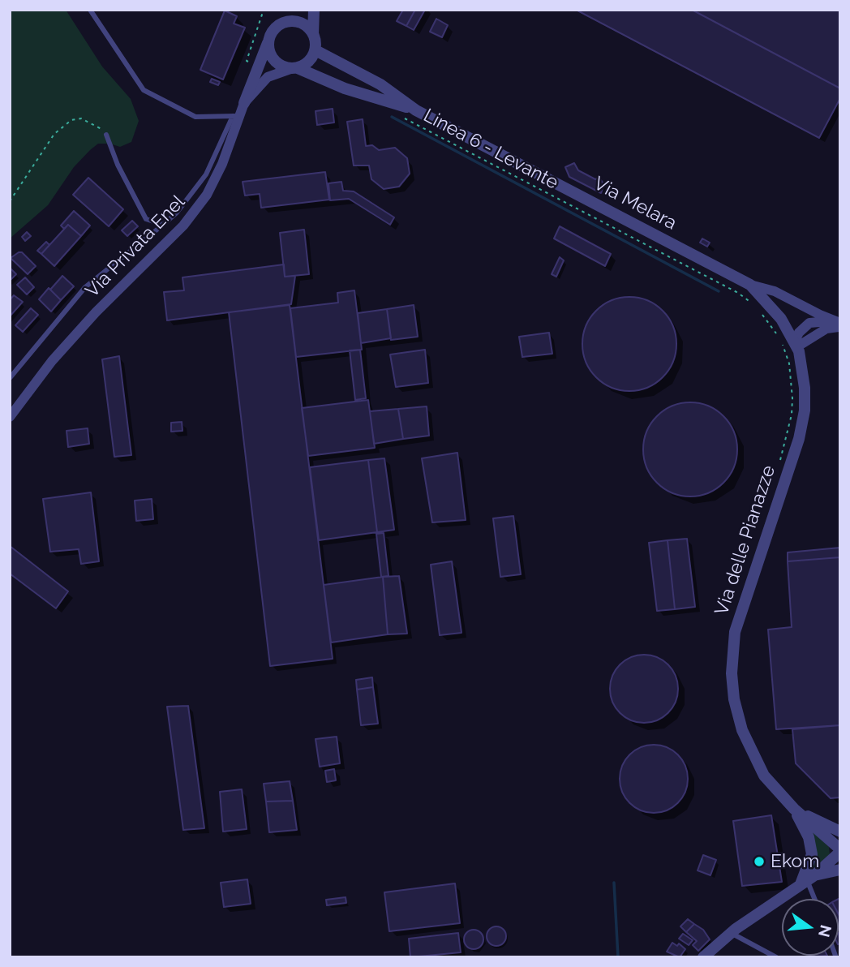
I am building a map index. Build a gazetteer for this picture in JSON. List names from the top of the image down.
{
  "streets": {
    "street": ["Via Melara", "Via Privata Enel", "Via delle Pianazze"],
    "path": ["Linea 6 - Levante"]
  },
  "crossings": [
    ["Via Melara", "Via delle Pianazze"]
  ],
  "places": ["Ekom"],
  "north": "right"
}
